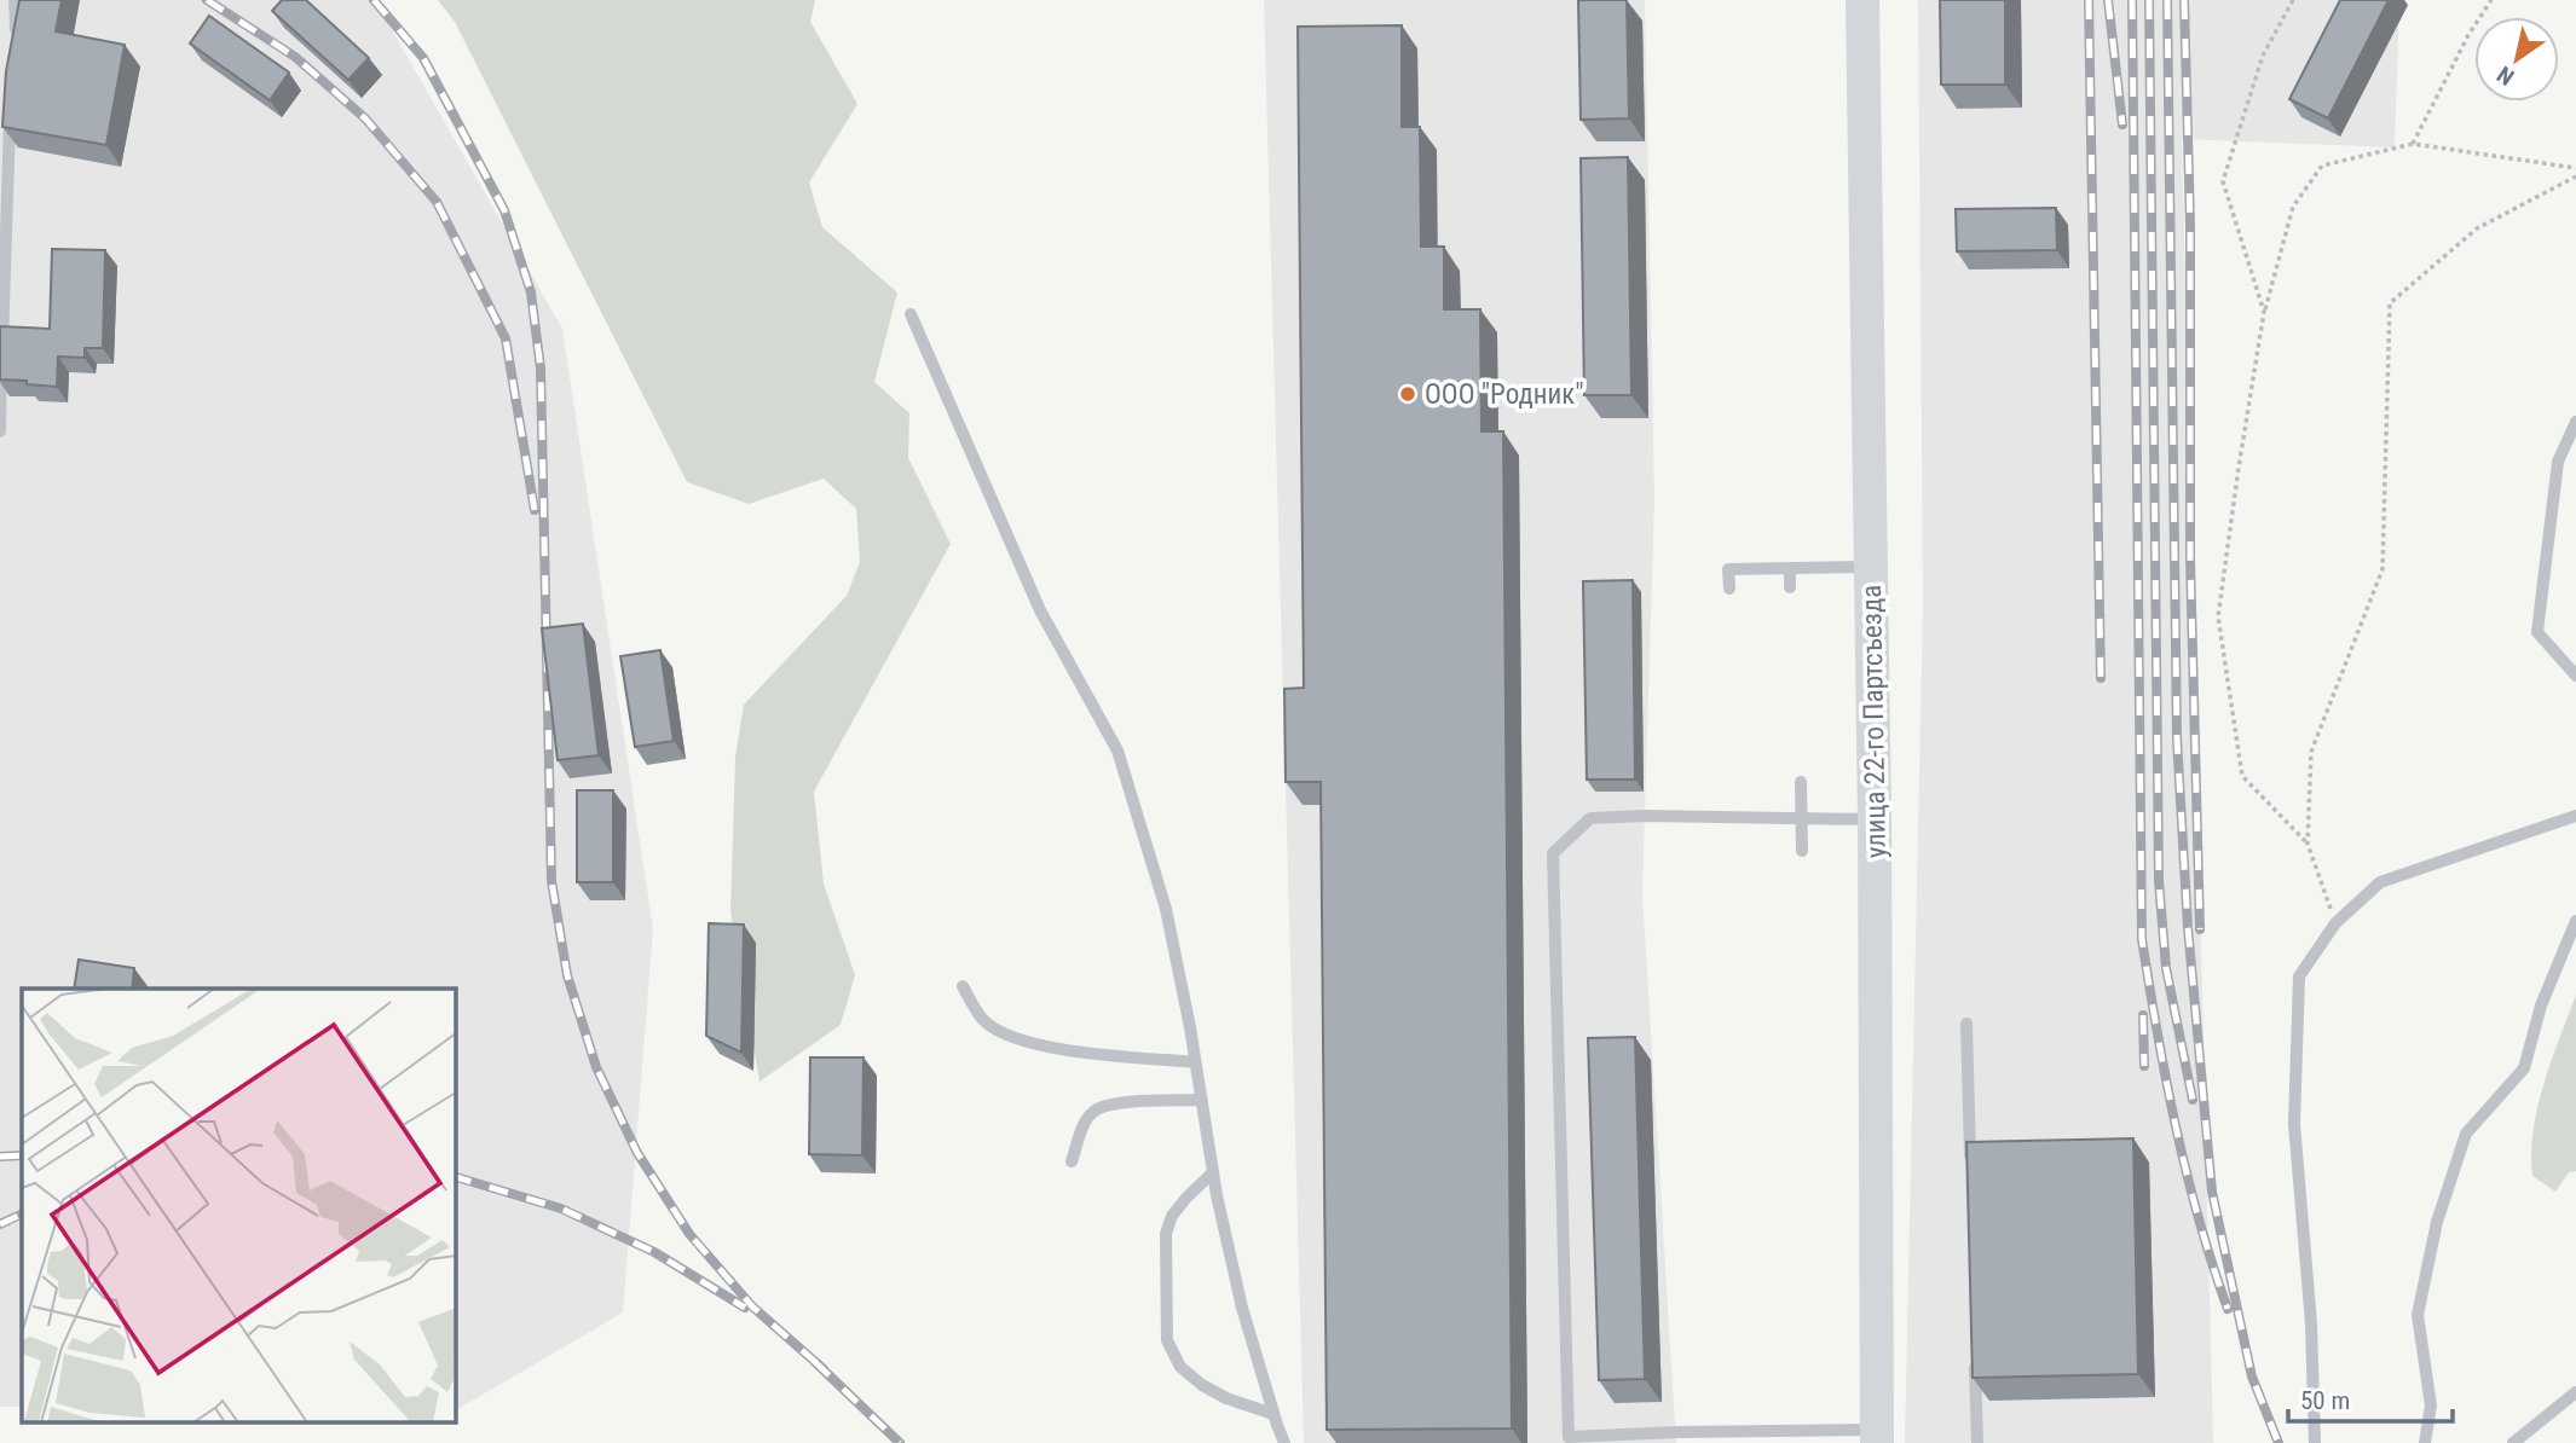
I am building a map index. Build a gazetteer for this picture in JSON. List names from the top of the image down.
{
  "streets": {
    "street": ["улица 22-го Партсъезда"]
  },
  "places": ["ООО \"Родник\""],
  "scale_bar": "50 m",
  "north": "bottom left"
}
